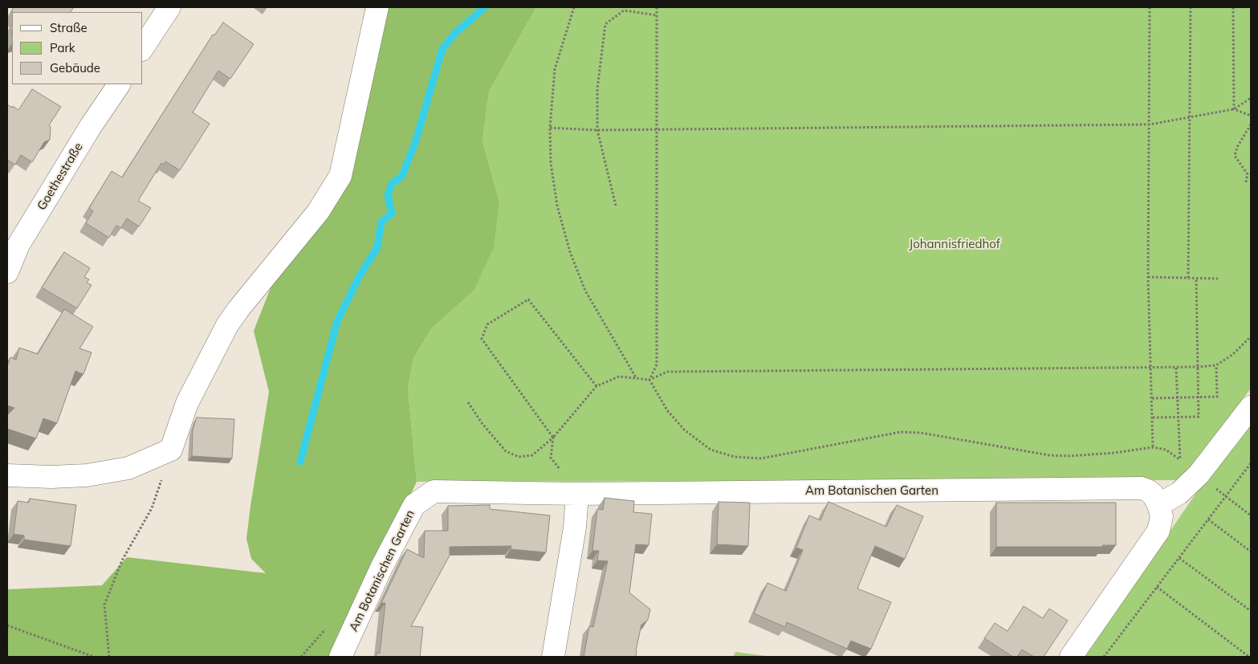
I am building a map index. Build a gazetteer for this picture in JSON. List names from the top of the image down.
{
  "streets": {
    "street": ["Goethestraße", "Am Botanischen Garten"]
  },
  "parks": ["Johannisfriedhof"],
  "legend": ["Straße", "Park", "Gebäude"]
}
